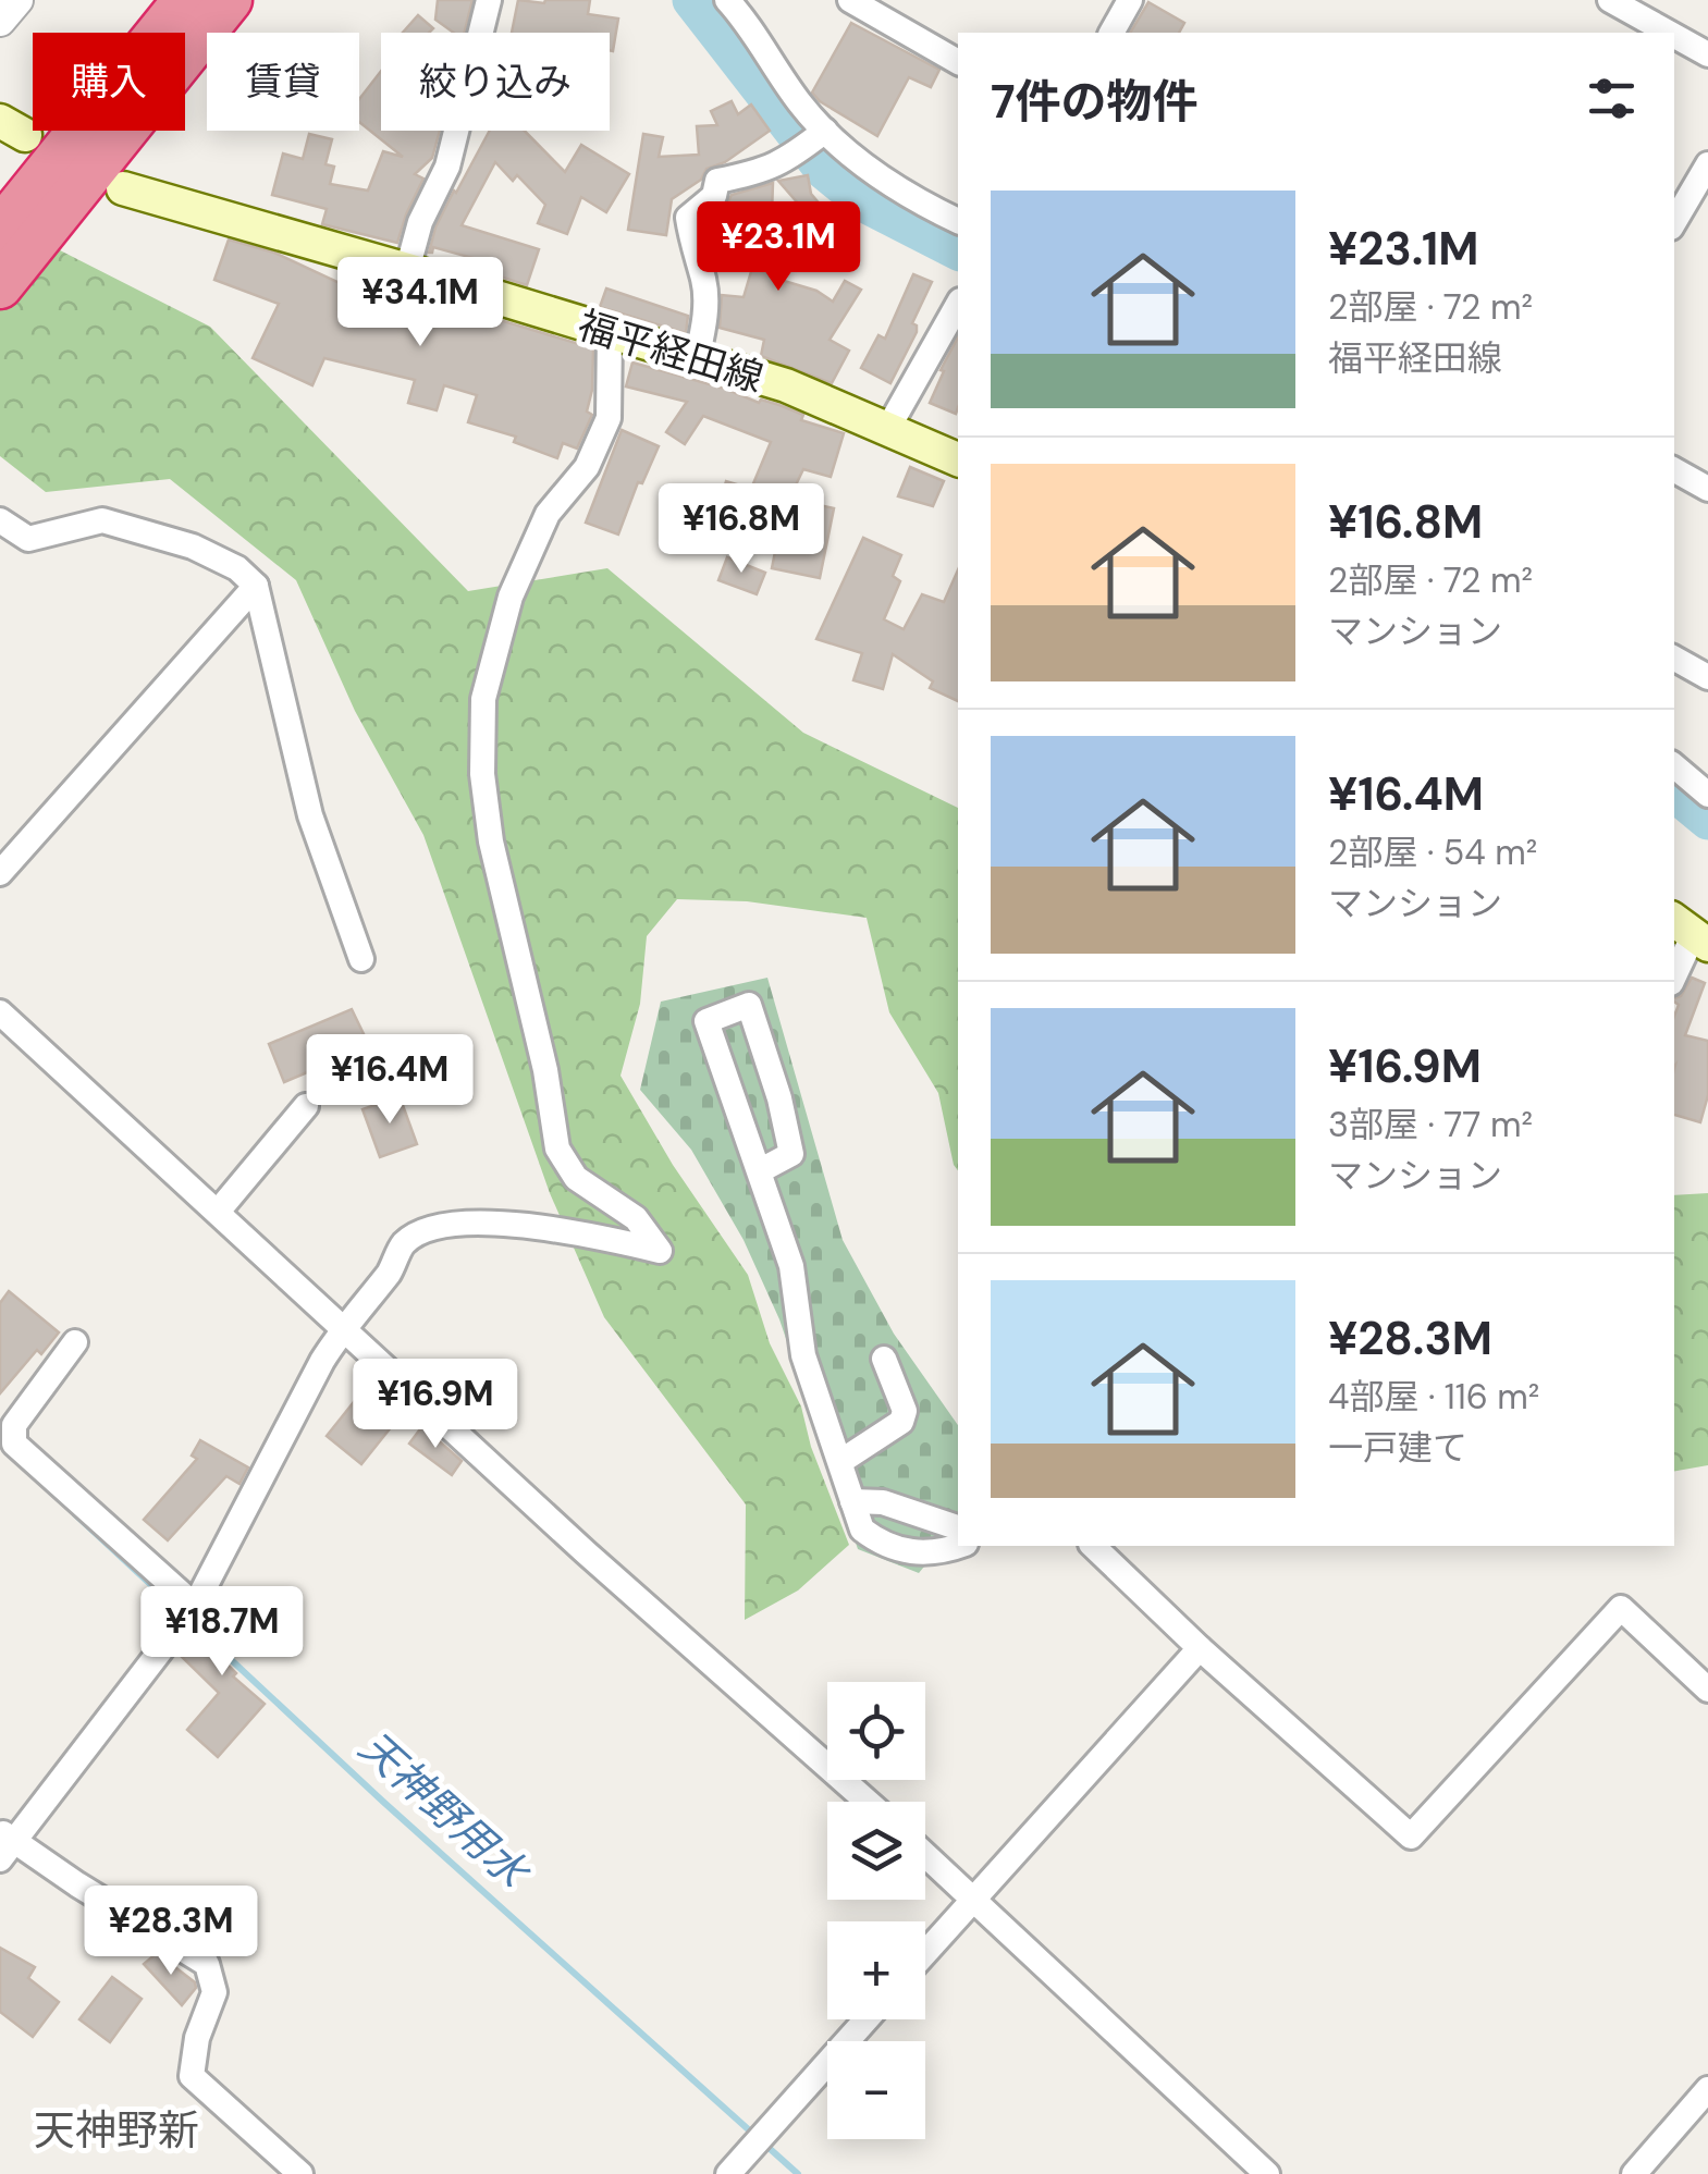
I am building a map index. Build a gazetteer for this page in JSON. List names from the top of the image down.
{
  "streets": {
    "main road": ["福平経田線"]
  },
  "districts": ["天神野新"],
  "water": ["天神野用水"],
  "page": {
    "chip": ["購入", "賃貸", "絞り込み"],
    "heading": "7件の物件",
    "list": [
      {
        "name": "¥23.1M",
        "note": "2部屋 · 72 m² · 福平経田線"
      },
      {
        "name": "¥16.8M",
        "note": "2部屋 · 72 m² · マンション"
      },
      {
        "name": "¥16.4M",
        "note": "2部屋 · 54 m² · マンション"
      },
      {
        "name": "¥16.9M",
        "note": "3部屋 · 77 m² · マンション"
      },
      {
        "name": "¥28.3M",
        "note": "4部屋 · 116 m² · 一戸建て"
      }
    ],
    "price": [
      "¥23.1M",
      "¥34.1M",
      "¥16.8M",
      "¥16.4M",
      "¥16.9M",
      "¥18.7M",
      "¥28.3M"
    ],
    "map_buttons": ["+", "−"]
  }
}
